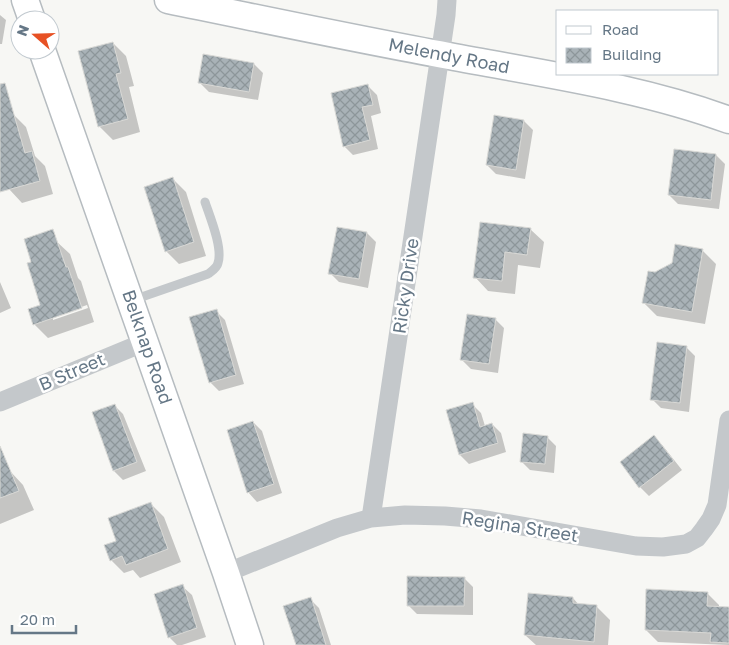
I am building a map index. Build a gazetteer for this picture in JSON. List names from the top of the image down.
{
  "streets": {
    "street": [
      "Melendy Road",
      "Ricky Drive",
      "Belknap Road",
      "B Street",
      "Regina Street"
    ]
  },
  "crossings": [
    ["Melendy Road", "Ricky Drive"],
    ["Ricky Drive", "Regina Street"],
    ["Belknap Road", "B Street"],
    ["Belknap Road", "Regina Street"]
  ],
  "legend": ["Road", "Building"],
  "scale_bar": "20 m",
  "north": "left"
}
